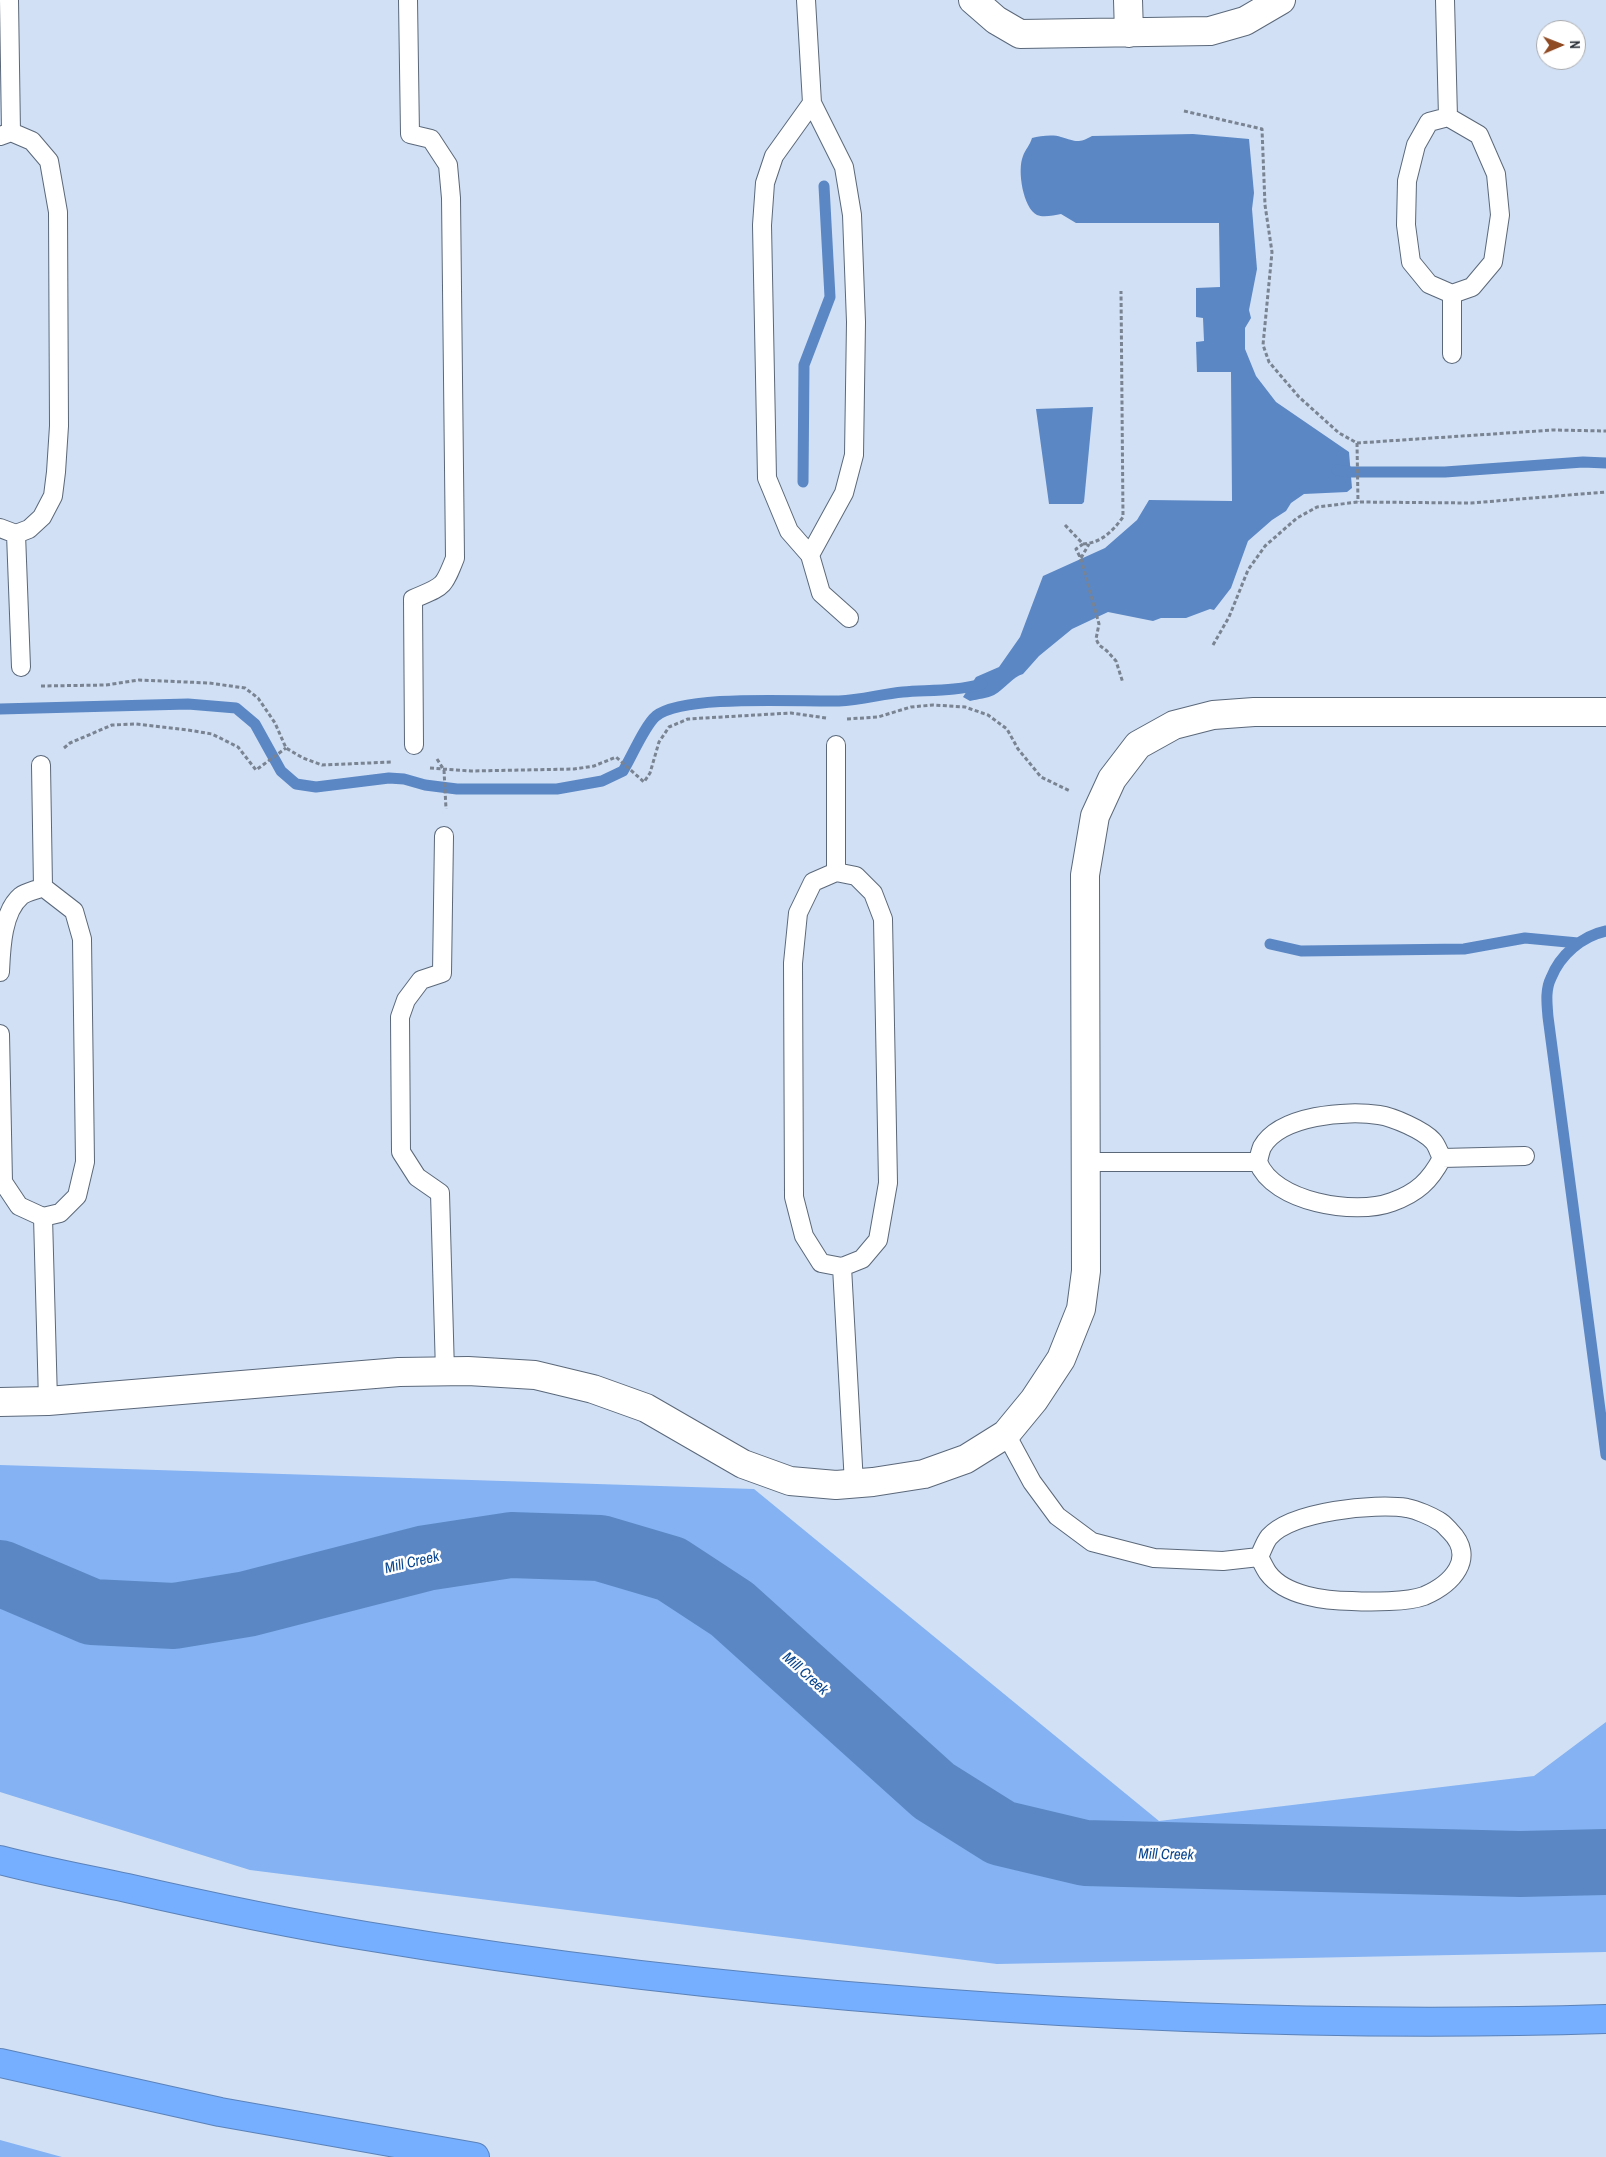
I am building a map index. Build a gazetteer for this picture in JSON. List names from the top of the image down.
{
  "water": ["Mill Creek"],
  "north": "right"
}
